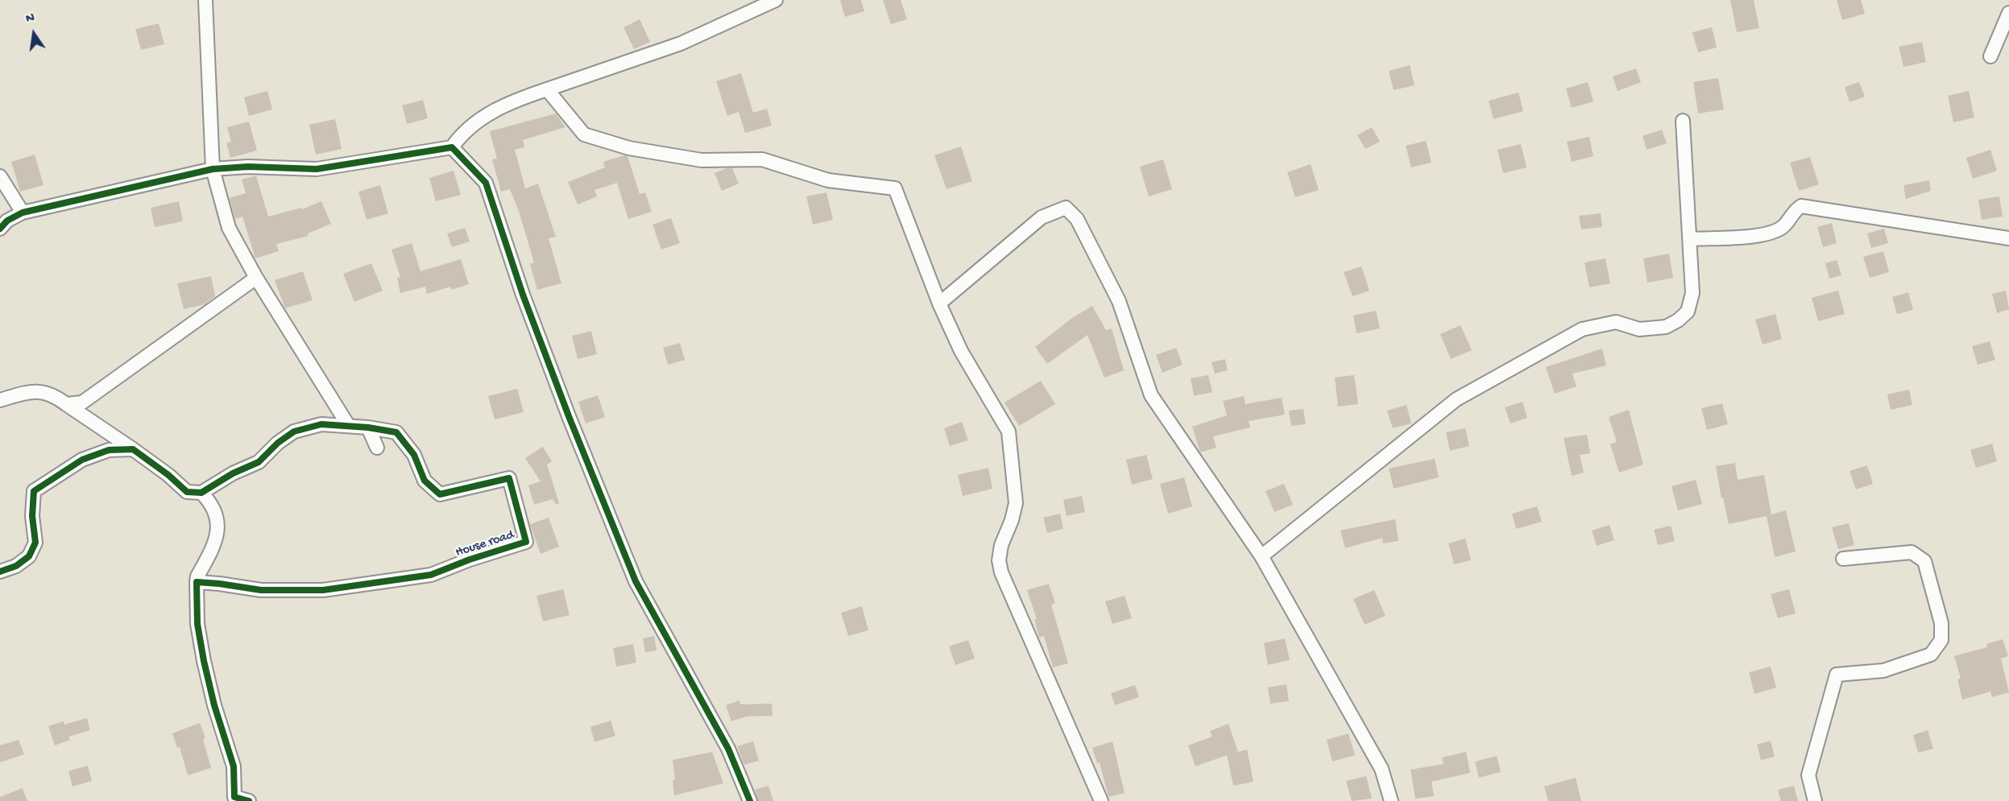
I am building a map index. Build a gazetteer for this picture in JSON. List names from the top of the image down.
{
  "streets": {
    "street": ["House road"]
  },
  "north": "top"
}
